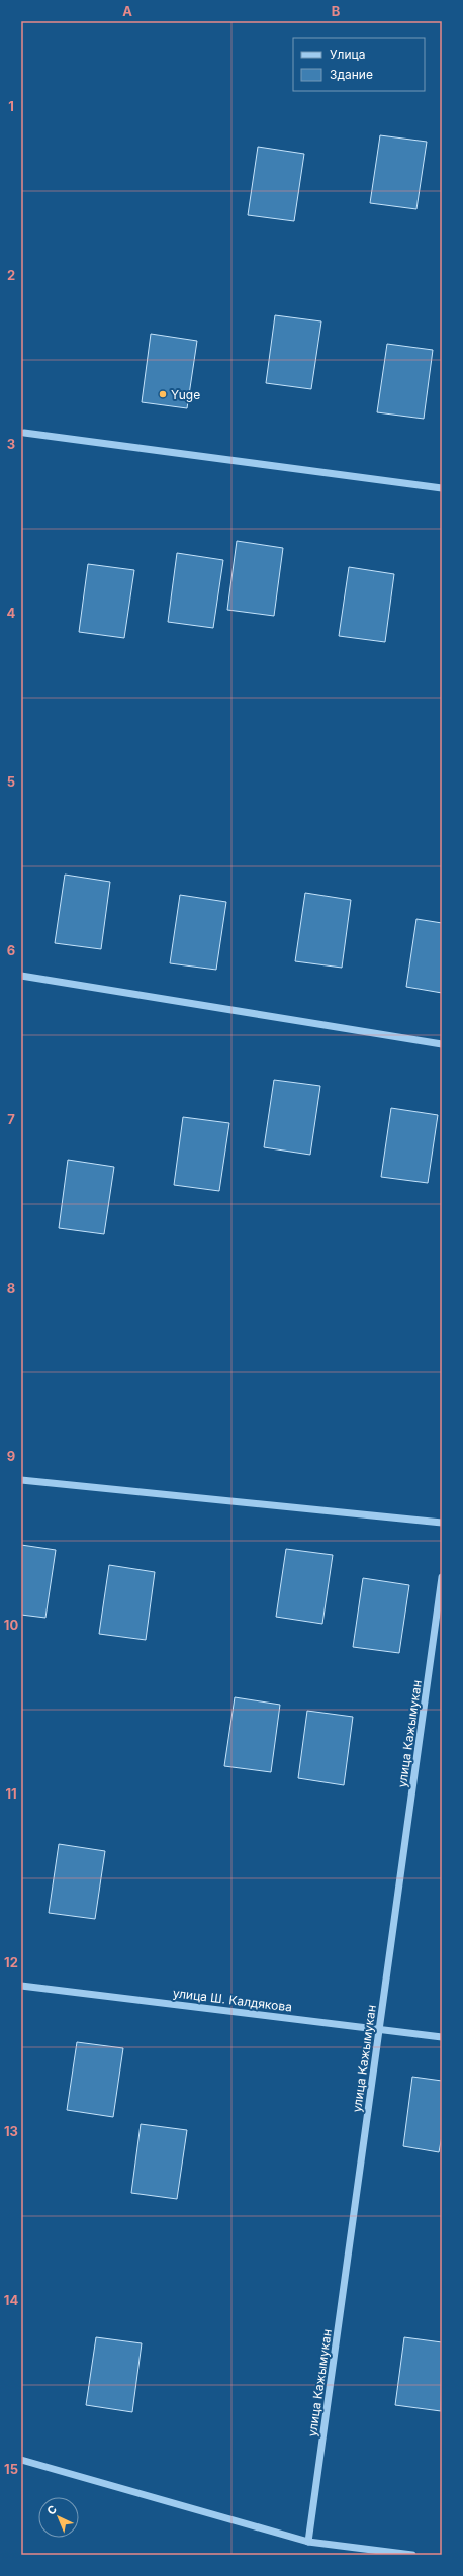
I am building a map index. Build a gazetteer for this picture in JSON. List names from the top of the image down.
{
  "streets": {
    "street": ["улица Кажымукан", "улица Ш. Калдякова"]
  },
  "crossings": [
    ["улица Кажымукан", "улица Ш. Калдякова"]
  ],
  "places": ["Yuge"],
  "legend": ["Улица", "Здание"],
  "north": "top left",
  "grid": {
    "columns": ["A", "B"],
    "rows": [
      "1",
      "2",
      "3",
      "4",
      "5",
      "6",
      "7",
      "8",
      "9",
      "10",
      "11",
      "12",
      "13",
      "14",
      "15"
    ]
  }
}
